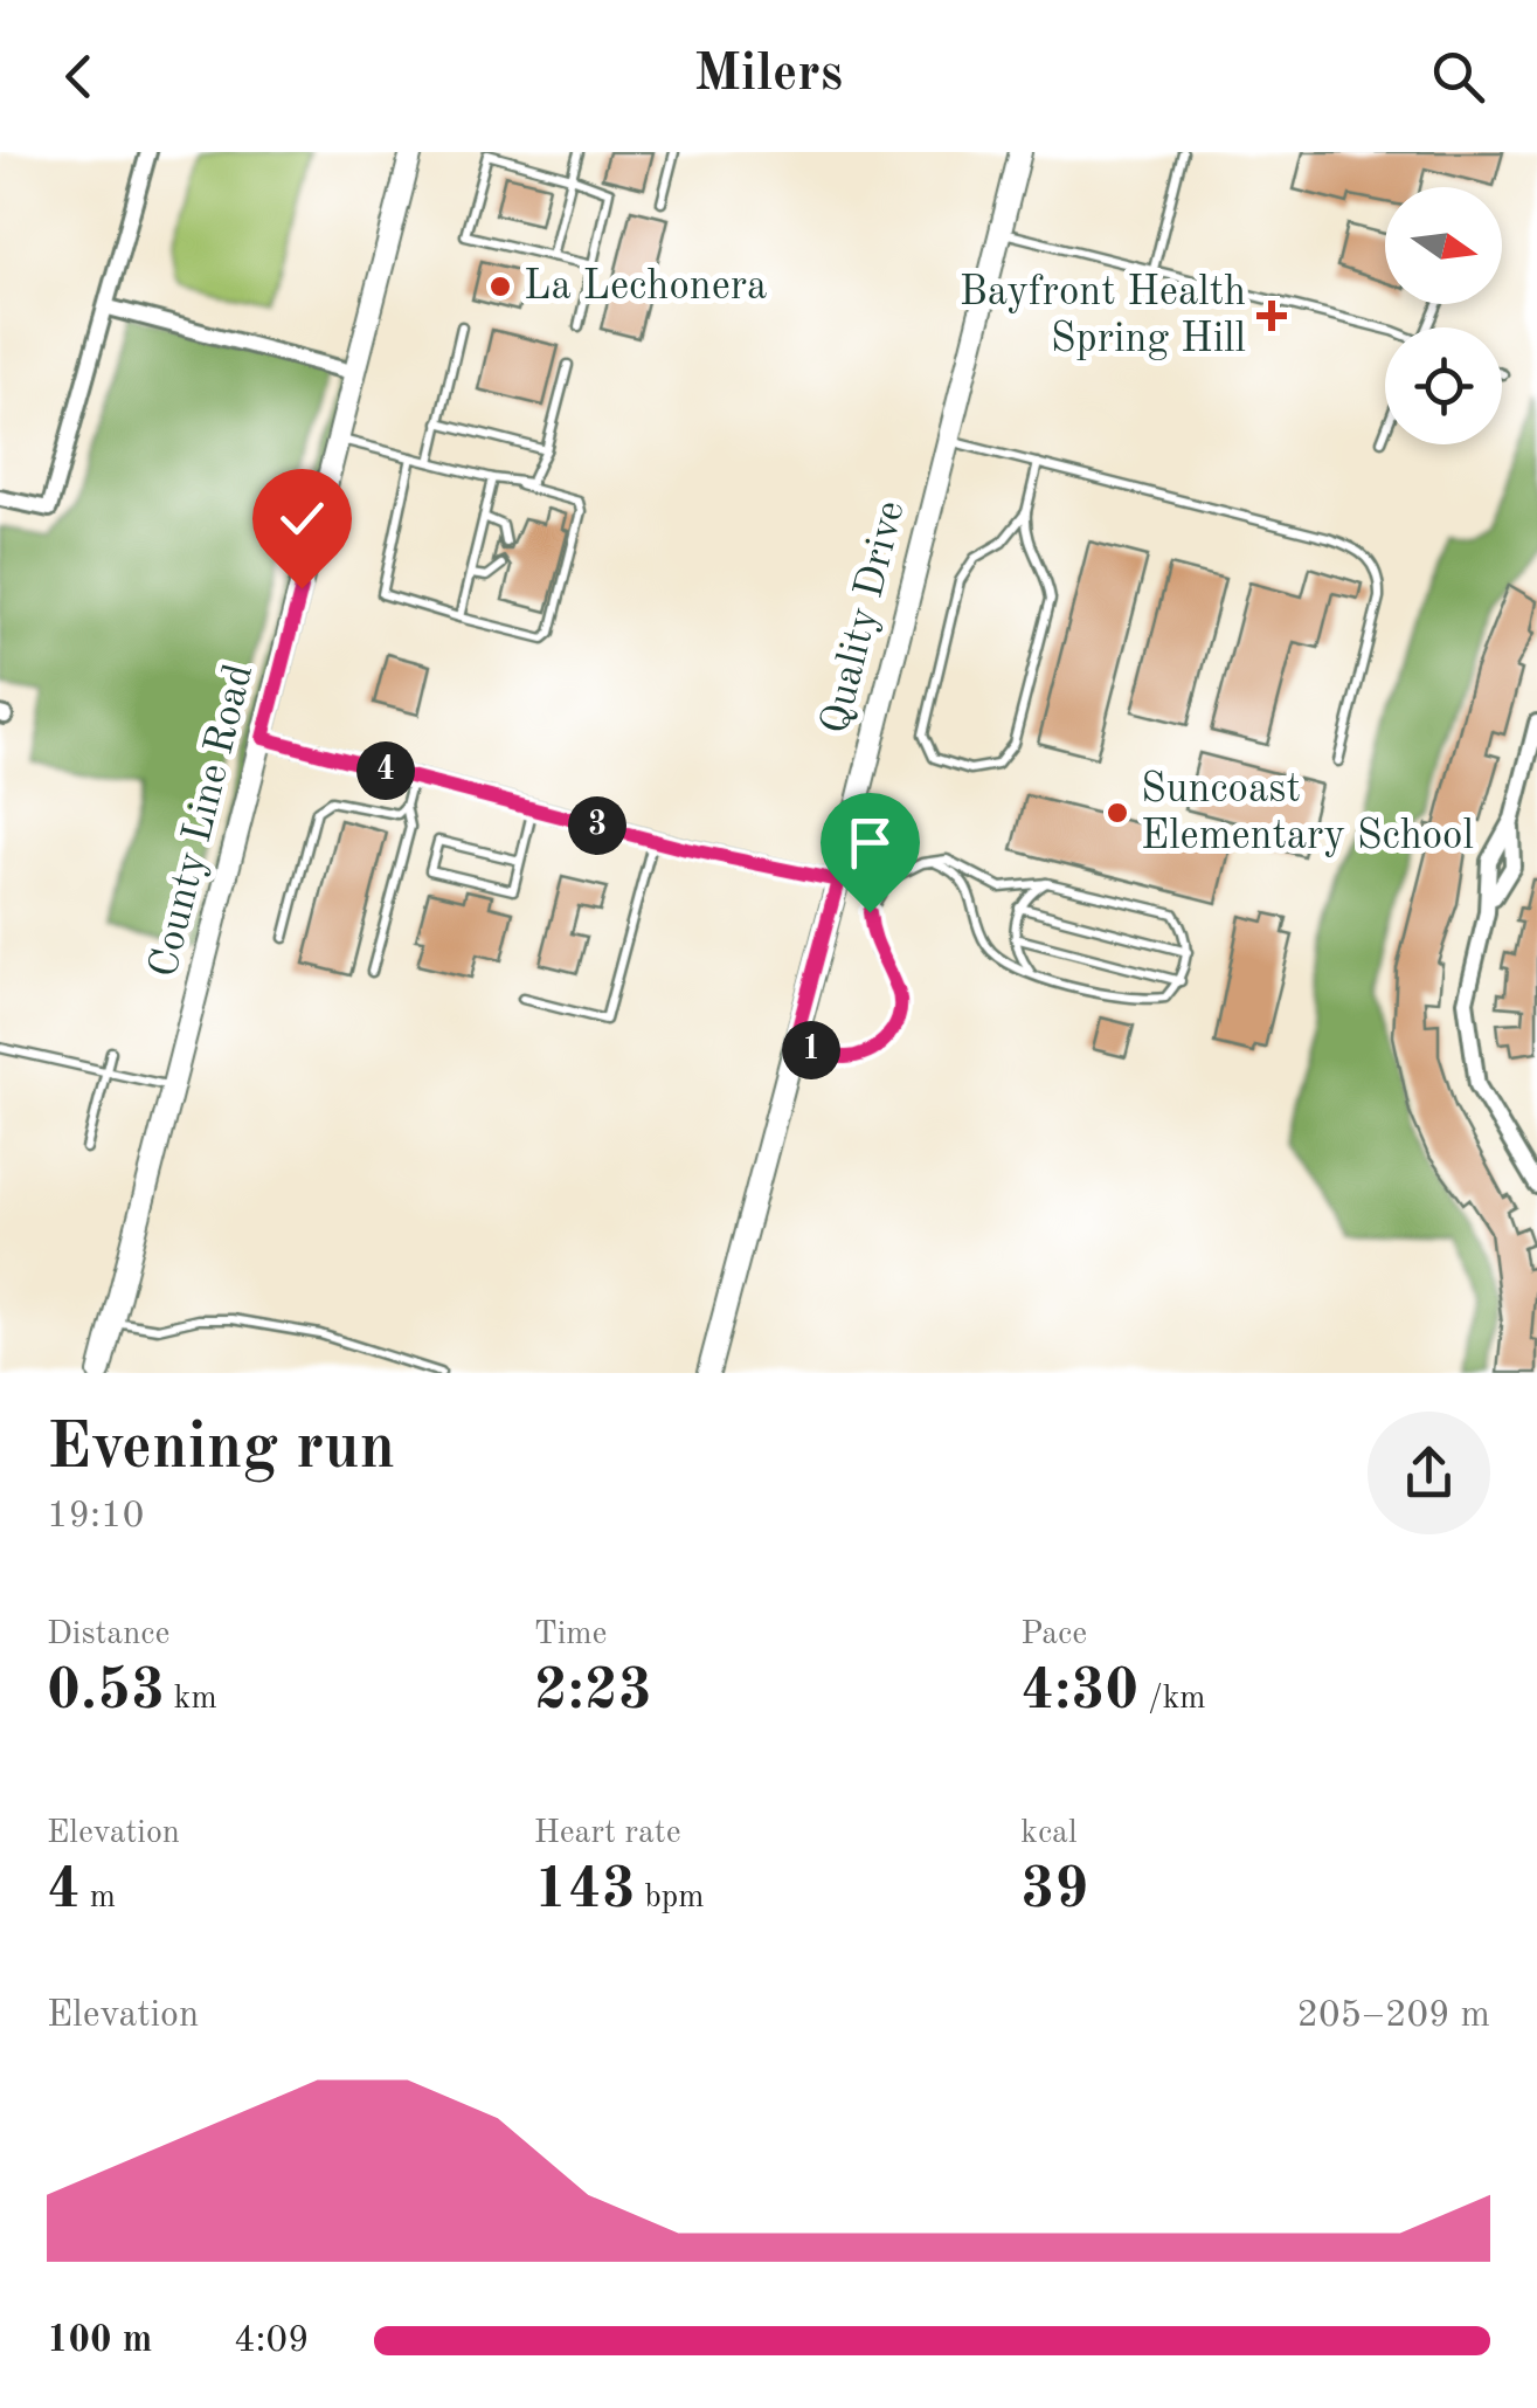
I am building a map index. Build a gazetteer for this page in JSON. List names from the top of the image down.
{
  "streets": {
    "main road": ["Quality Drive", "County Line Road"]
  },
  "places": {
    "other": ["La Lechonera", "Suncoast Elementary School"],
    "health": ["Bayfront Health Spring Hill"]
  },
  "north": "right",
  "page": {
    "header": "Milers",
    "pins": ["4", "3", "1"],
    "heading": ["Evening run", "19:10"],
    "stats": [
      ["Distance", "0.53 km"],
      ["Time", "2:23"],
      ["Pace", "4:30 /km"],
      ["Elevation", "4 m"],
      ["Heart rate", "143 bpm"],
      ["kcal", "39"]
    ],
    "chart": ["Elevation", "205–209 m"],
    "list": [
      {
        "name": "100 m",
        "note": "4:09"
      }
    ]
  }
}
